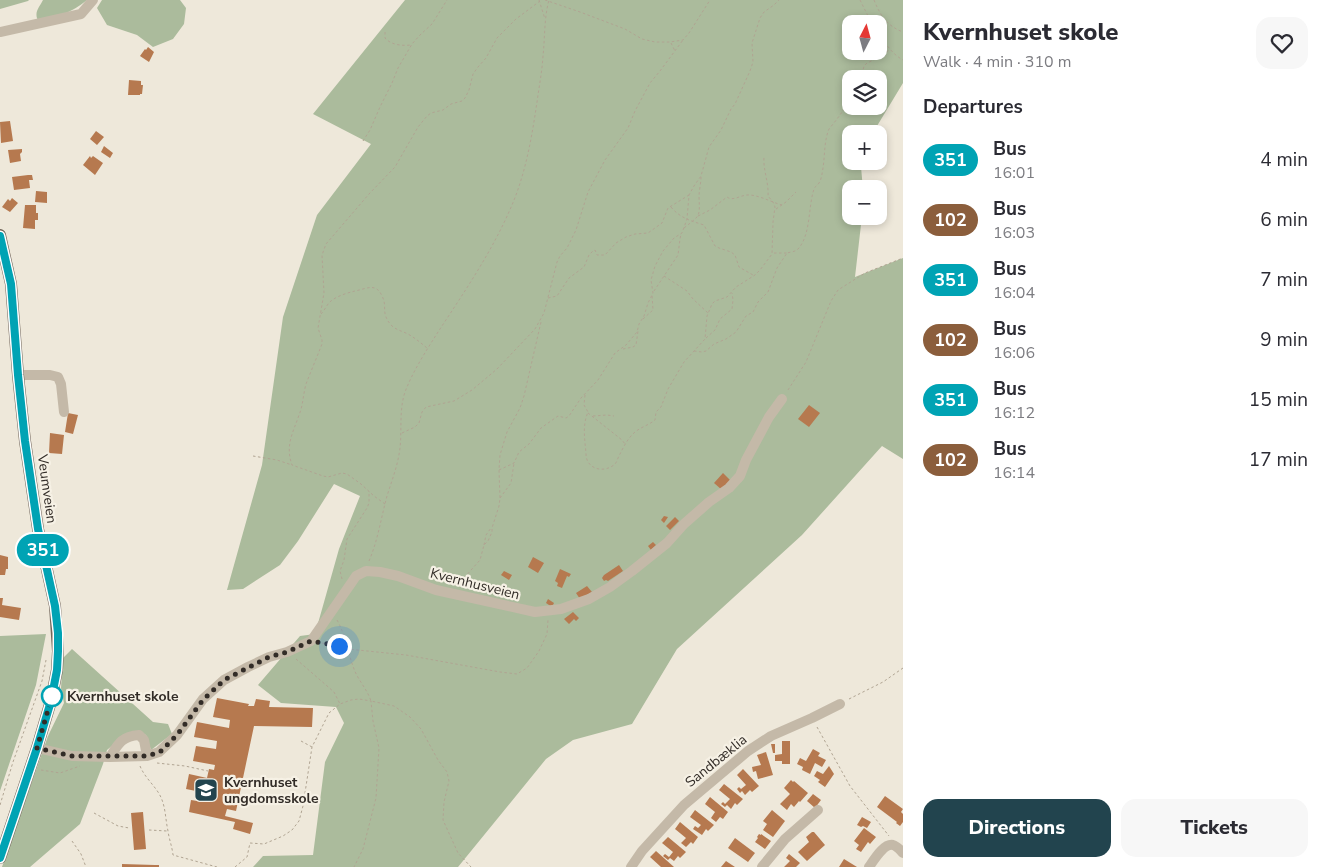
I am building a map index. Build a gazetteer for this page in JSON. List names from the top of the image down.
{
  "streets": {
    "main road": ["Veumveien"],
    "street": ["Kvernhusveien", "Sandbæklia"]
  },
  "places": {
    "other": ["Kvernhuset skole"],
    "school or university": ["Kvernhuset ungdomsskole"]
  },
  "lines": ["bus line 351"],
  "north": "top",
  "page": {
    "on_map": "351",
    "heading": [
      ["Kvernhuset skole", "Walk · 4 min · 310 m"],
      "Departures"
    ],
    "map_buttons": ["+", "−"],
    "list": [
      {
        "mark": "351",
        "name": "Bus",
        "note": "16:01",
        "value": "4 min"
      },
      {
        "mark": "102",
        "name": "Bus",
        "note": "16:03",
        "value": "6 min"
      },
      {
        "mark": "351",
        "name": "Bus",
        "note": "16:04",
        "value": "7 min"
      },
      {
        "mark": "102",
        "name": "Bus",
        "note": "16:06",
        "value": "9 min"
      },
      {
        "mark": "351",
        "name": "Bus",
        "note": "16:12",
        "value": "15 min"
      },
      {
        "mark": "102",
        "name": "Bus",
        "note": "16:14",
        "value": "17 min"
      }
    ],
    "buttons": ["Directions", "Tickets"]
  }
}
